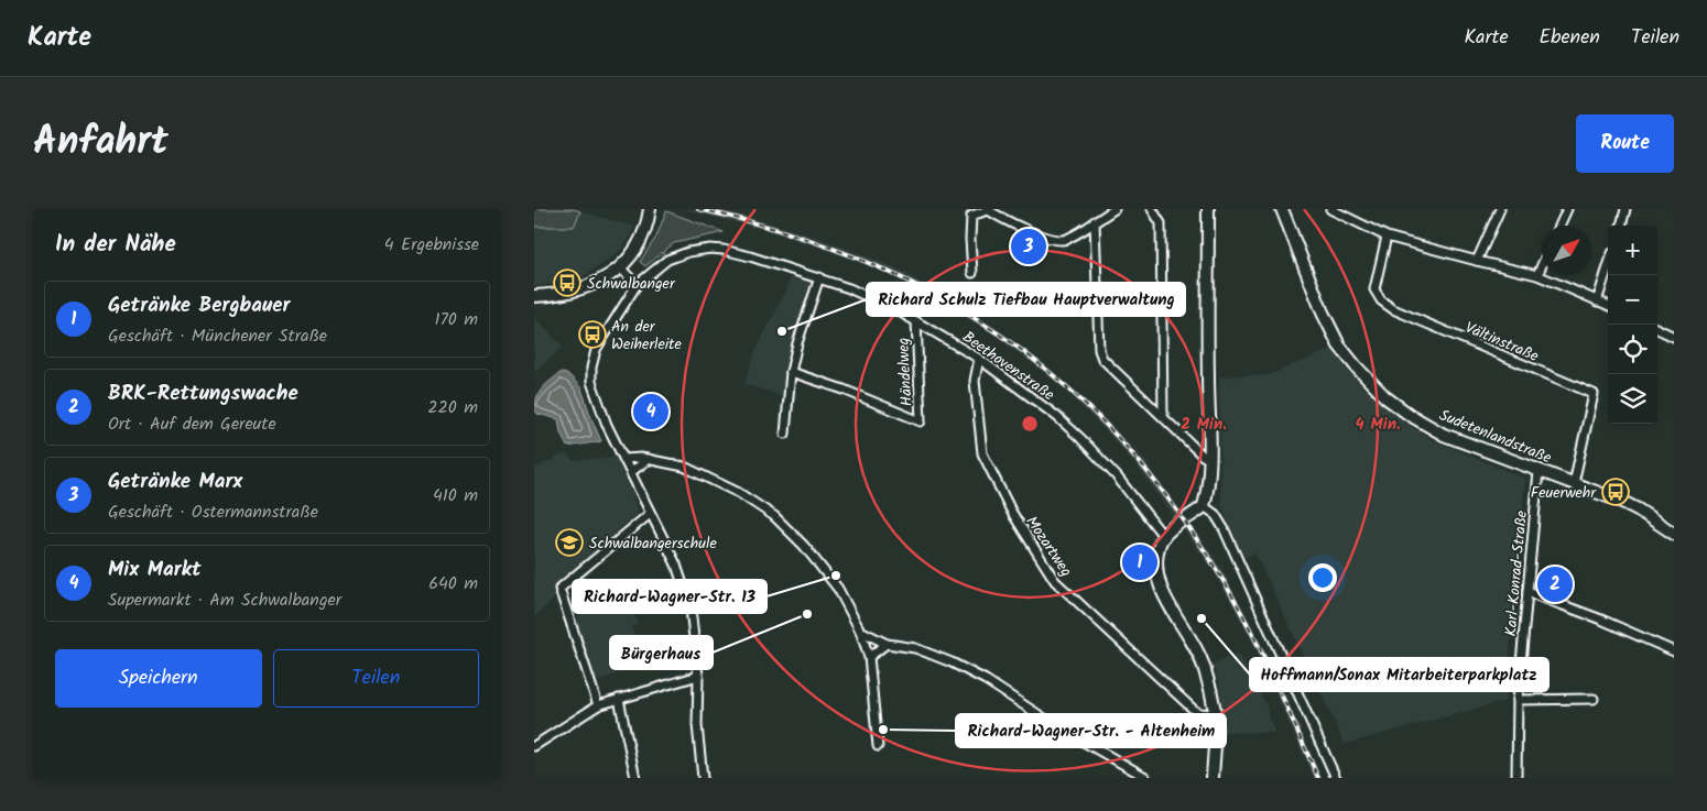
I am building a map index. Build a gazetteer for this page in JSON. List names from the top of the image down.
{
  "streets": {
    "main road": ["Sudetenlandstraße"],
    "street": [
      "Vältinstraße",
      "Beethovenstraße",
      "Händelweg",
      "Mozartweg",
      "Karl-Konrad-Straße"
    ]
  },
  "crossings": [
    ["Vältinstraße", "Sudetenlandstraße"],
    ["Beethovenstraße", "Händelweg"],
    ["Beethovenstraße", "Mozartweg"],
    ["Sudetenlandstraße", "Karl-Konrad-Straße"]
  ],
  "places": {
    "bus stop": ["Schwalbanger", "An der Weiherleite", "Feuerwehr"],
    "other": [
      "Richard Schulz Tiefbau Hauptverwaltung",
      "Richard-Wagner-Str. 13",
      "Bürgerhaus",
      "Hoffmann/Sonax Mitarbeiterparkplatz",
      "Richard-Wagner-Str. - Altenheim"
    ],
    "school or university": ["Schwalbangerschule"]
  },
  "north": "top right",
  "page": {
    "header": "Karte",
    "nav": ["Karte", "Ebenen", "Teilen"],
    "title": "Anfahrt",
    "buttons": [
      "Route",
      ["Speichern", "Teilen"]
    ],
    "heading": ["In der Nähe", "4 Ergebnisse"],
    "map_buttons": ["+", "−"],
    "pins": [
      "3",
      "4",
      "1",
      "2"
    ],
    "list": [
      {
        "mark": "1",
        "name": "Getränke Bergbauer",
        "note": "Geschäft · Münchener Straße",
        "value": "170 m"
      },
      {
        "mark": "2",
        "name": "BRK-Rettungswache",
        "note": "Ort · Auf dem Gereute",
        "value": "220 m"
      },
      {
        "mark": "3",
        "name": "Getränke Marx",
        "note": "Geschäft · Ostermannstraße",
        "value": "410 m"
      },
      {
        "mark": "4",
        "name": "Mix Markt",
        "note": "Supermarkt · Am Schwalbanger",
        "value": "640 m"
      }
    ]
  },
  "rings": ["2 Min.", "4 Min."]
}
